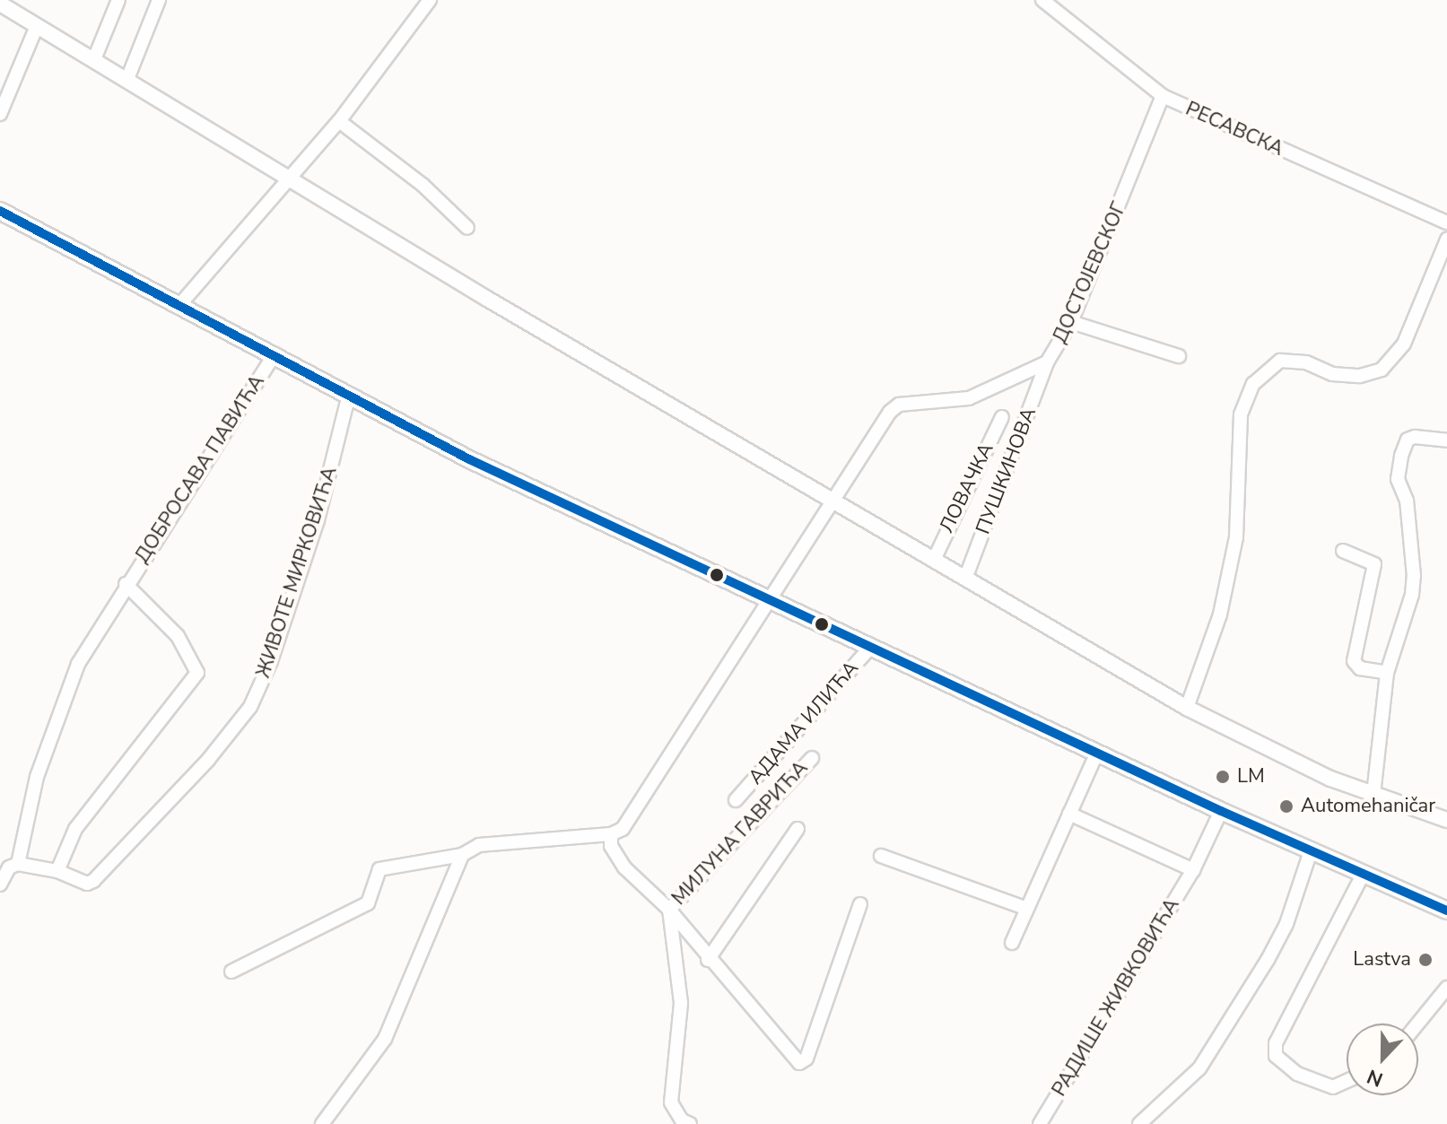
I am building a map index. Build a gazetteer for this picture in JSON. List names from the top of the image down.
{
  "streets": {
    "street": [
      "РЕСАВСКА",
      "ДОСТОЈЕВСКОГ",
      "ДОБРОСАВА ПАВИЋА",
      "ПУШКИНОВА",
      "ЛОВАЧКА",
      "ЖИВОТЕ МИРКОВИЋА",
      "АДАМА ИЛИЋА",
      "МИЛУНА ГАВРИЋА",
      "РАДИШЕ ЖИВКОВИЋА"
    ]
  },
  "crossings": [
    ["РЕСАВСКА", "ДОСТОЈЕВСКОГ"],
    ["ДОСТОЈЕВСКОГ", "ПУШКИНОВА"],
    ["ДОСТОЈЕВСКОГ", "МИЛУНА ГАВРИЋА"],
    ["ДОБРОСАВА ПАВИЋА", "ЖИВОТЕ МИРКОВИЋА"]
  ],
  "places": ["LM", "Automehaničar", "Lastva"],
  "north": "bottom"
}
